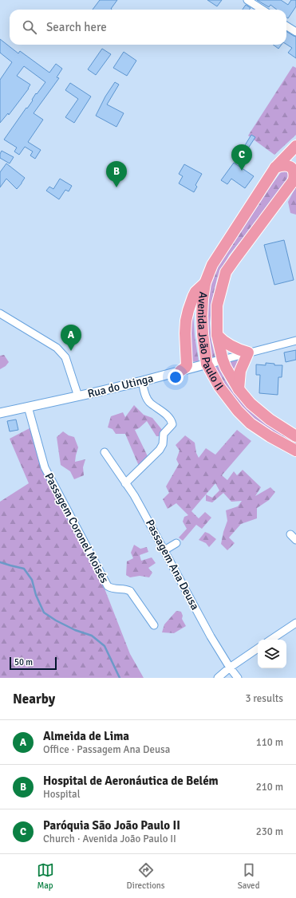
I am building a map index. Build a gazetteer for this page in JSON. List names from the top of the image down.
{
  "streets": {
    "main road": ["Avenida João Paulo II"],
    "street": ["Rua do Utinga", "Passagem Coronel Moisés", "Passagem Ana Deusa"]
  },
  "crossings": [
    ["Avenida João Paulo II", "Rua do Utinga"],
    ["Rua do Utinga", "Passagem Coronel Moisés"]
  ],
  "scale_bar": "50 m",
  "page": {
    "search": "Search here",
    "pins": ["C", "B", "A"],
    "scale": "50 m",
    "heading": ["Nearby", "3 results"],
    "list": [
      {
        "mark": "A",
        "name": "Almeida de Lima",
        "note": "Office · Passagem Ana Deusa",
        "value": "110 m"
      },
      {
        "mark": "B",
        "name": "Hospital de Aeronáutica de Belém",
        "note": "Hospital",
        "value": "210 m"
      },
      {
        "mark": "C",
        "name": "Paróquia São João Paulo II",
        "note": "Church · Avenida João Paulo II",
        "value": "230 m"
      }
    ],
    "nav": ["Map", "Directions", "Saved"]
  }
}
